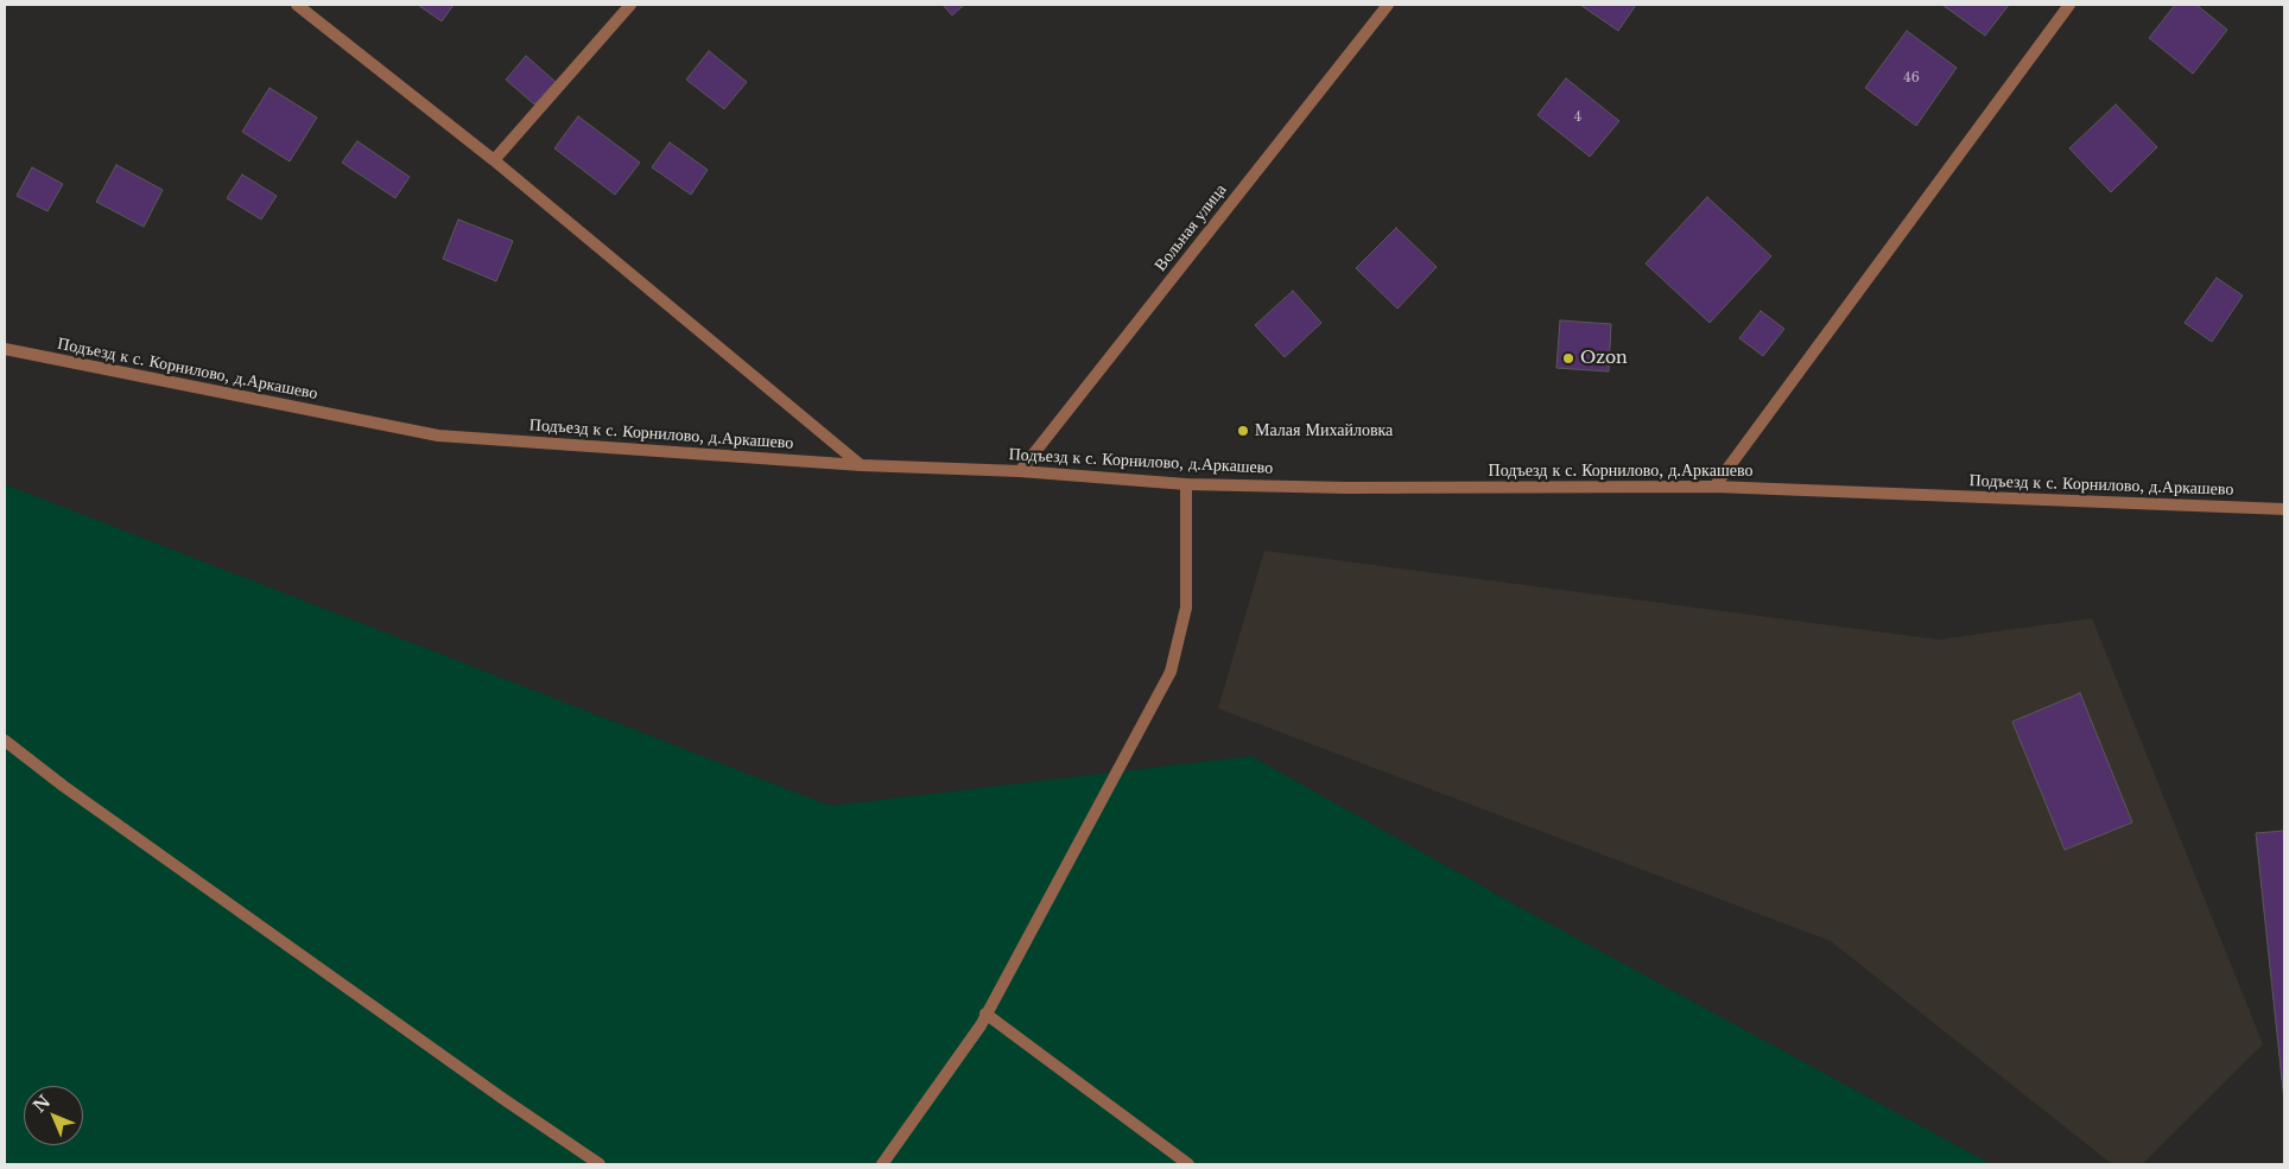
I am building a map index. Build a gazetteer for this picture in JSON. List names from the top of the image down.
{
  "streets": {
    "street": ["Вольная улица", "Подъезд к с. Корнилово, д.Аркашево"]
  },
  "crossings": [
    ["Вольная улица", "Подъезд к с. Корнилово, д.Аркашево"]
  ],
  "places": ["Ozon", "Малая Михайловка"],
  "house_numbers": ["46", "4"],
  "north": "top left"
}
